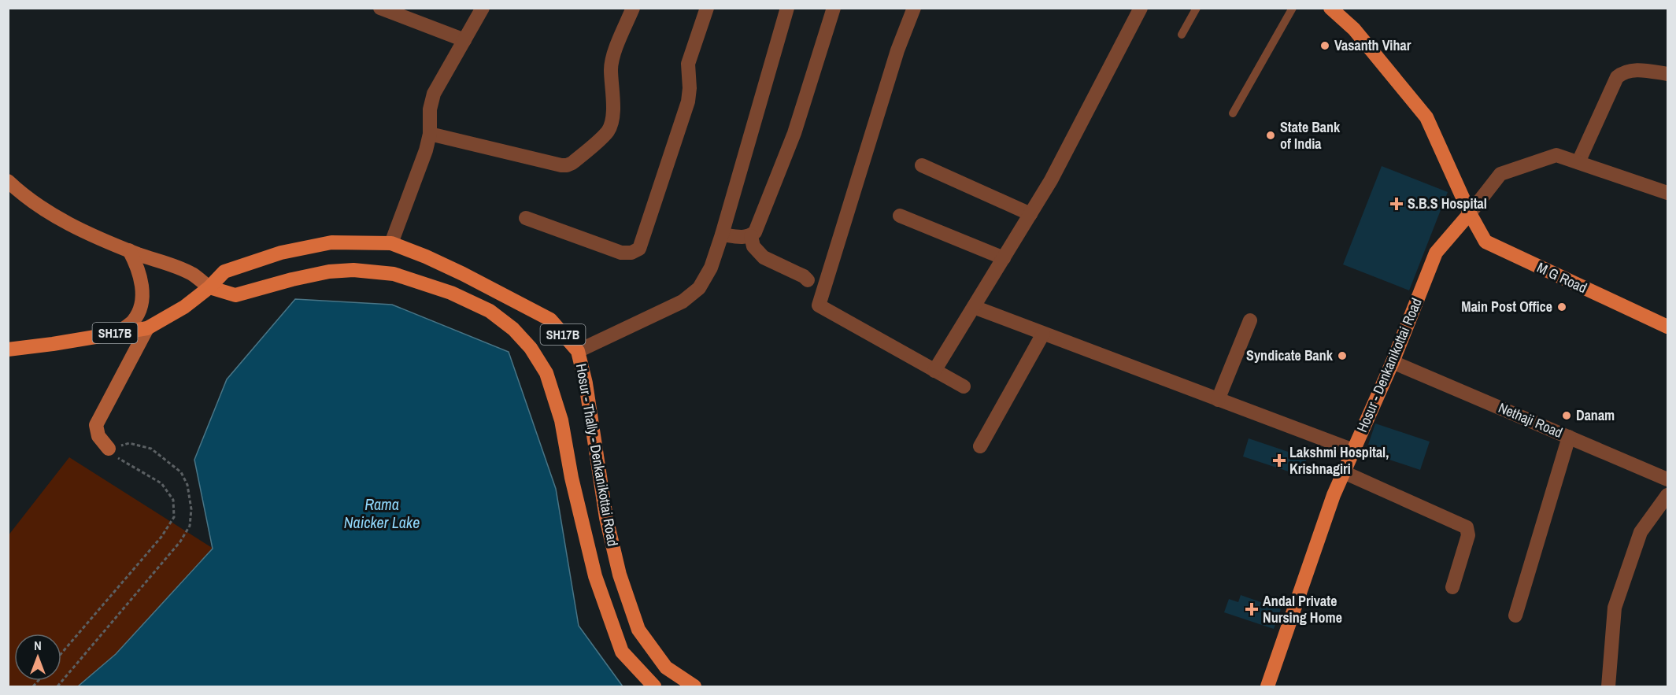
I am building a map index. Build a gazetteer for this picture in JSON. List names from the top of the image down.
{
  "streets": {
    "main road": [
      "M G Road",
      "SH17B",
      "Hosur - Denkanikottai Road",
      "Hosur - Thally - Denkanikottai Road"
    ],
    "street": ["Nethaji Road"]
  },
  "crossings": [
    ["M G Road", "Hosur - Denkanikottai Road"],
    ["Hosur - Denkanikottai Road", "Nethaji Road"]
  ],
  "water": ["Rama Naicker Lake"],
  "places": {
    "other": [
      "Vasanth Vihar",
      "State Bank of India",
      "Main Post Office",
      "Syndicate Bank",
      "Danam"
    ],
    "health": ["S.B.S Hospital", "Lakshmi Hospital, Krishnagiri", "Andal Private Nursing Home"]
  },
  "north": "top"
}
